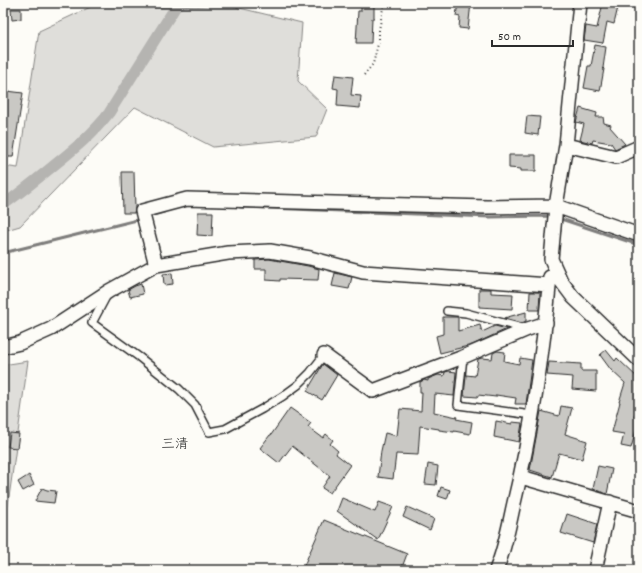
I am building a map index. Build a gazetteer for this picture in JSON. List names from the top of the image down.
{
  "districts": ["三清"],
  "scale_bar": "50 m"
}
